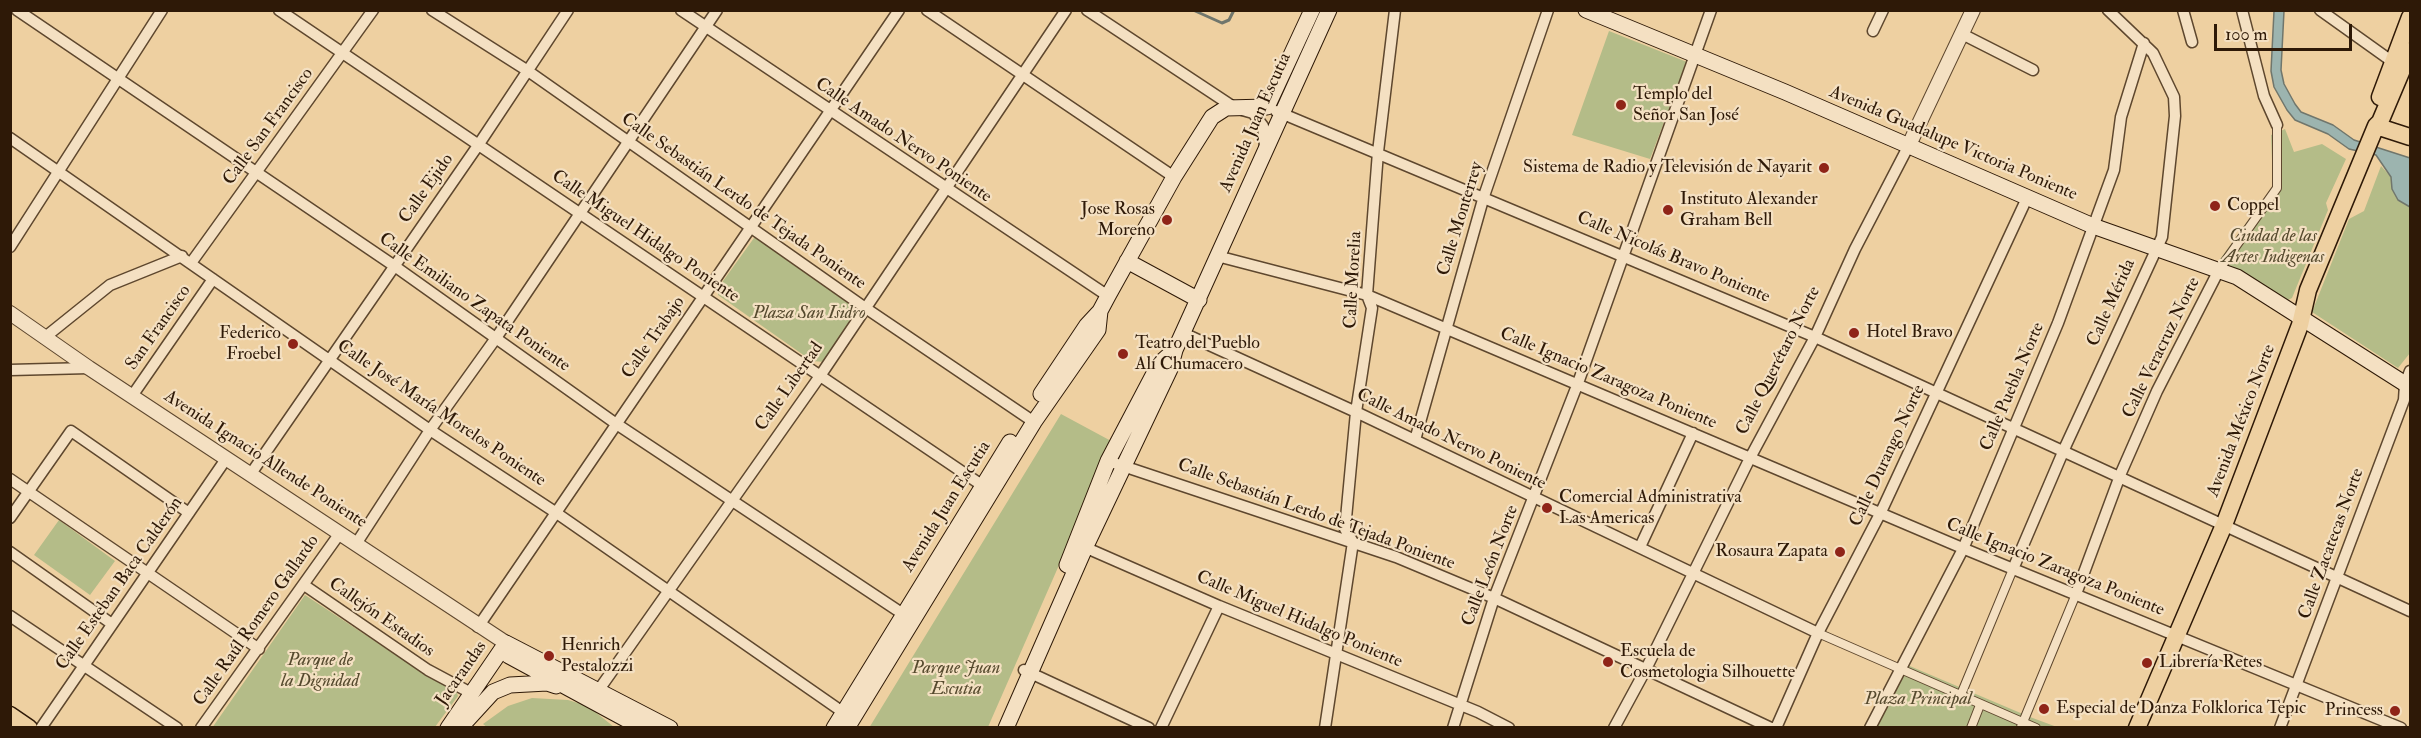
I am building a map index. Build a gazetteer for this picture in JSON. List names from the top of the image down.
{
  "streets": {
    "main road": [
      "Avenida Juan Escutia",
      "Avenida Guadalupe Victoria Poniente",
      "Avenida México Norte",
      "Avenida Ignacio Allende Poniente",
      "Jacarandas"
    ],
    "street": [
      "Calle San Francisco",
      "Calle Amado Nervo Poniente",
      "Calle Ejido",
      "Calle Sebastián Lerdo de Tejada Poniente",
      "Calle Monterrey",
      "Calle Miguel Hidalgo Poniente",
      "Calle Nicolás Bravo Poniente",
      "Calle Morelia",
      "Calle Emiliano Zapata Poniente",
      "Calle Mérida",
      "San Francisco",
      "Calle Trabajo",
      "Calle Veracruz Norte",
      "Calle Querétaro Norte",
      "Calle Ignacio Zaragoza Poniente",
      "Calle Libertad",
      "Calle Puebla Norte",
      "Calle José María Morelos Poniente",
      "Calle Durango Norte",
      "Calle Zacatecas Norte",
      "Calle León Norte",
      "Calle Esteban Baca Calderón",
      "Callejón Estadios",
      "Calle Raúl Romero Gallardo"
    ]
  },
  "crossings": [
    ["Avenida Juan Escutia", "Calle Amado Nervo Poniente"],
    ["Avenida Juan Escutia", "Calle Sebastián Lerdo de Tejada Poniente"],
    ["Avenida Juan Escutia", "Calle Miguel Hidalgo Poniente"],
    ["Avenida Juan Escutia", "Calle Nicolás Bravo Poniente"],
    ["Avenida Juan Escutia", "Calle Emiliano Zapata Poniente"],
    ["Avenida Juan Escutia", "Calle Ignacio Zaragoza Poniente"],
    ["Avenida Juan Escutia", "Calle José María Morelos Poniente"],
    ["Calle San Francisco", "Calle Miguel Hidalgo Poniente"],
    ["Calle San Francisco", "Calle Emiliano Zapata Poniente"],
    ["Calle San Francisco", "Calle José María Morelos Poniente"],
    ["Calle Amado Nervo Poniente", "Calle Monterrey"],
    ["Calle Amado Nervo Poniente", "Calle Morelia"],
    ["Calle Amado Nervo Poniente", "Calle Trabajo"],
    ["Calle Amado Nervo Poniente", "Calle Querétaro Norte"],
    ["Calle Amado Nervo Poniente", "Calle Libertad"],
    ["Calle Amado Nervo Poniente", "Calle Puebla Norte"],
    ["Calle Amado Nervo Poniente", "Calle Durango Norte"],
    ["Calle Amado Nervo Poniente", "Calle León Norte"],
    ["Avenida Guadalupe Victoria Poniente", "Calle Mérida"],
    ["Avenida Guadalupe Victoria Poniente", "Calle Veracruz Norte"],
    ["Avenida Guadalupe Victoria Poniente", "Calle Querétaro Norte"],
    ["Avenida Guadalupe Victoria Poniente", "Calle Puebla Norte"],
    ["Avenida Guadalupe Victoria Poniente", "Avenida México Norte"],
    ["Avenida Guadalupe Victoria Poniente", "Calle Durango Norte"],
    ["Avenida Guadalupe Victoria Poniente", "Calle Zacatecas Norte"],
    ["Avenida Guadalupe Victoria Poniente", "Calle León Norte"],
    ["Calle Ejido", "Calle Sebastián Lerdo de Tejada Poniente"],
    ["Calle Ejido", "Calle Miguel Hidalgo Poniente"],
    ["Calle Ejido", "Calle Emiliano Zapata Poniente"],
    ["Calle Ejido", "Calle José María Morelos Poniente"],
    ["Calle Ejido", "Avenida Ignacio Allende Poniente"],
    ["Calle Sebastián Lerdo de Tejada Poniente", "Calle Morelia"],
    ["Calle Sebastián Lerdo de Tejada Poniente", "Calle Trabajo"],
    ["Calle Sebastián Lerdo de Tejada Poniente", "Calle Querétaro Norte"],
    ["Calle Sebastián Lerdo de Tejada Poniente", "Calle Libertad"],
    ["Calle Sebastián Lerdo de Tejada Poniente", "Calle León Norte"],
    ["Calle Monterrey", "Calle Nicolás Bravo Poniente"],
    ["Calle Monterrey", "Calle Ignacio Zaragoza Poniente"],
    ["Calle Miguel Hidalgo Poniente", "Calle Morelia"],
    ["Calle Miguel Hidalgo Poniente", "Calle Trabajo"],
    ["Calle Miguel Hidalgo Poniente", "Calle Libertad"],
    ["Calle Miguel Hidalgo Poniente", "Calle León Norte"],
    ["Calle Nicolás Bravo Poniente", "Calle Morelia"],
    ["Calle Nicolás Bravo Poniente", "Calle Mérida"],
    ["Calle Nicolás Bravo Poniente", "Calle Veracruz Norte"],
    ["Calle Nicolás Bravo Poniente", "Calle Querétaro Norte"],
    ["Calle Nicolás Bravo Poniente", "Calle Puebla Norte"],
    ["Calle Nicolás Bravo Poniente", "Avenida México Norte"],
    ["Calle Nicolás Bravo Poniente", "Calle Durango Norte"],
    ["Calle Nicolás Bravo Poniente", "Calle Zacatecas Norte"],
    ["Calle Nicolás Bravo Poniente", "Calle León Norte"],
    ["Calle Morelia", "Calle Ignacio Zaragoza Poniente"],
    ["Calle Emiliano Zapata Poniente", "Calle Trabajo"],
    ["Calle Emiliano Zapata Poniente", "Calle Libertad"],
    ["Calle Mérida", "Calle Ignacio Zaragoza Poniente"],
    ["Calle Mérida", "Calle Puebla Norte"],
    ["San Francisco", "Calle José María Morelos Poniente"],
    ["San Francisco", "Avenida Ignacio Allende Poniente"],
    ["Calle Trabajo", "Calle José María Morelos Poniente"],
    ["Calle Trabajo", "Avenida Ignacio Allende Poniente"],
    ["Calle Veracruz Norte", "Calle Ignacio Zaragoza Poniente"],
    ["Calle Querétaro Norte", "Calle Ignacio Zaragoza Poniente"],
    ["Calle Ignacio Zaragoza Poniente", "Calle Puebla Norte"],
    ["Calle Ignacio Zaragoza Poniente", "Avenida México Norte"],
    ["Calle Ignacio Zaragoza Poniente", "Calle Durango Norte"],
    ["Calle Ignacio Zaragoza Poniente", "Calle Zacatecas Norte"],
    ["Calle Ignacio Zaragoza Poniente", "Calle León Norte"],
    ["Calle Libertad", "Calle José María Morelos Poniente"],
    ["Calle Libertad", "Avenida Ignacio Allende Poniente"],
    ["Avenida Ignacio Allende Poniente", "Calle Esteban Baca Calderón"],
    ["Avenida Ignacio Allende Poniente", "Calle Raúl Romero Gallardo"],
    ["Avenida Ignacio Allende Poniente", "Jacarandas"],
    ["Callejón Estadios", "Calle Raúl Romero Gallardo"],
    ["Callejón Estadios", "Jacarandas"]
  ],
  "parks": [
    "Ciudad de las Artes Indigenas",
    "Plaza San Isidro",
    "Parque de la Dignidad",
    "Parque Juan Escutia",
    "Plaza Principal"
  ],
  "places": [
    "Templo del Señor San José",
    "Sistema de Radio y Televisión de Nayarit",
    "Coppel",
    "Instituto Alexander Graham Bell",
    "Jose Rosas Moreno",
    "Hotel Bravo",
    "Federico Froebel",
    "Teatro del Pueblo Alí Chumacero",
    "Comercial Administrativa Las Americas",
    "Rosaura Zapata",
    "Henrich Pestalozzi",
    "Escuela de Cosmetologia Silhouette",
    "Librería Retes",
    "Especial de Danza Folklorica Tepic",
    "Princess"
  ],
  "scale_bar": "100 m"
}
